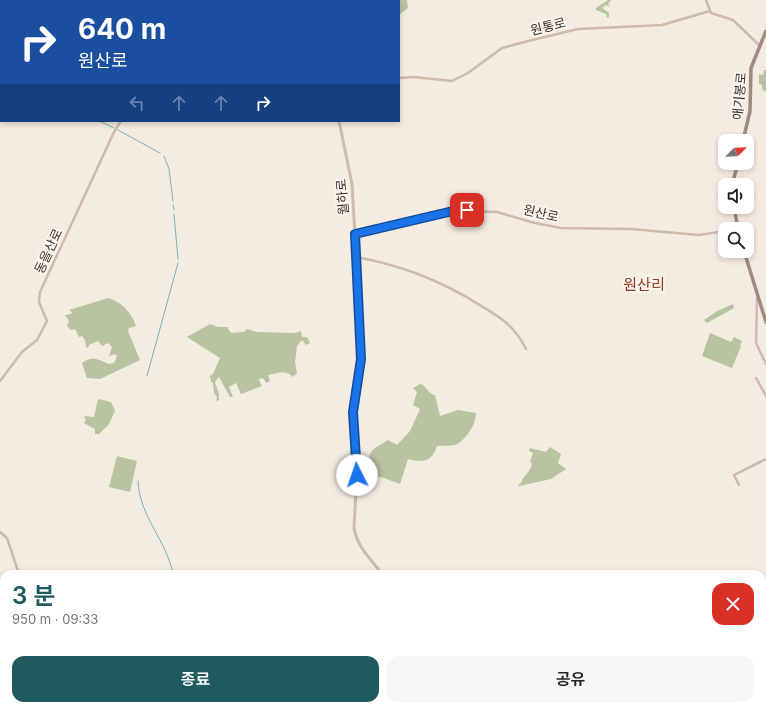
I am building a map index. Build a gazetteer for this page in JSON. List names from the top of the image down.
{
  "streets": {
    "main road": ["애기봉로"],
    "street": [
      "원통로",
      "월하로",
      "원산로",
      "동을산로"
    ]
  },
  "crossings": [
    ["월하로", "원산로"]
  ],
  "districts": ["원산리"],
  "north": "top right",
  "page": {
    "turn": ["640 m", "원산로"],
    "heading": ["3 분", "950 m · 09:33"],
    "buttons": ["종료", "공유"]
  }
}
